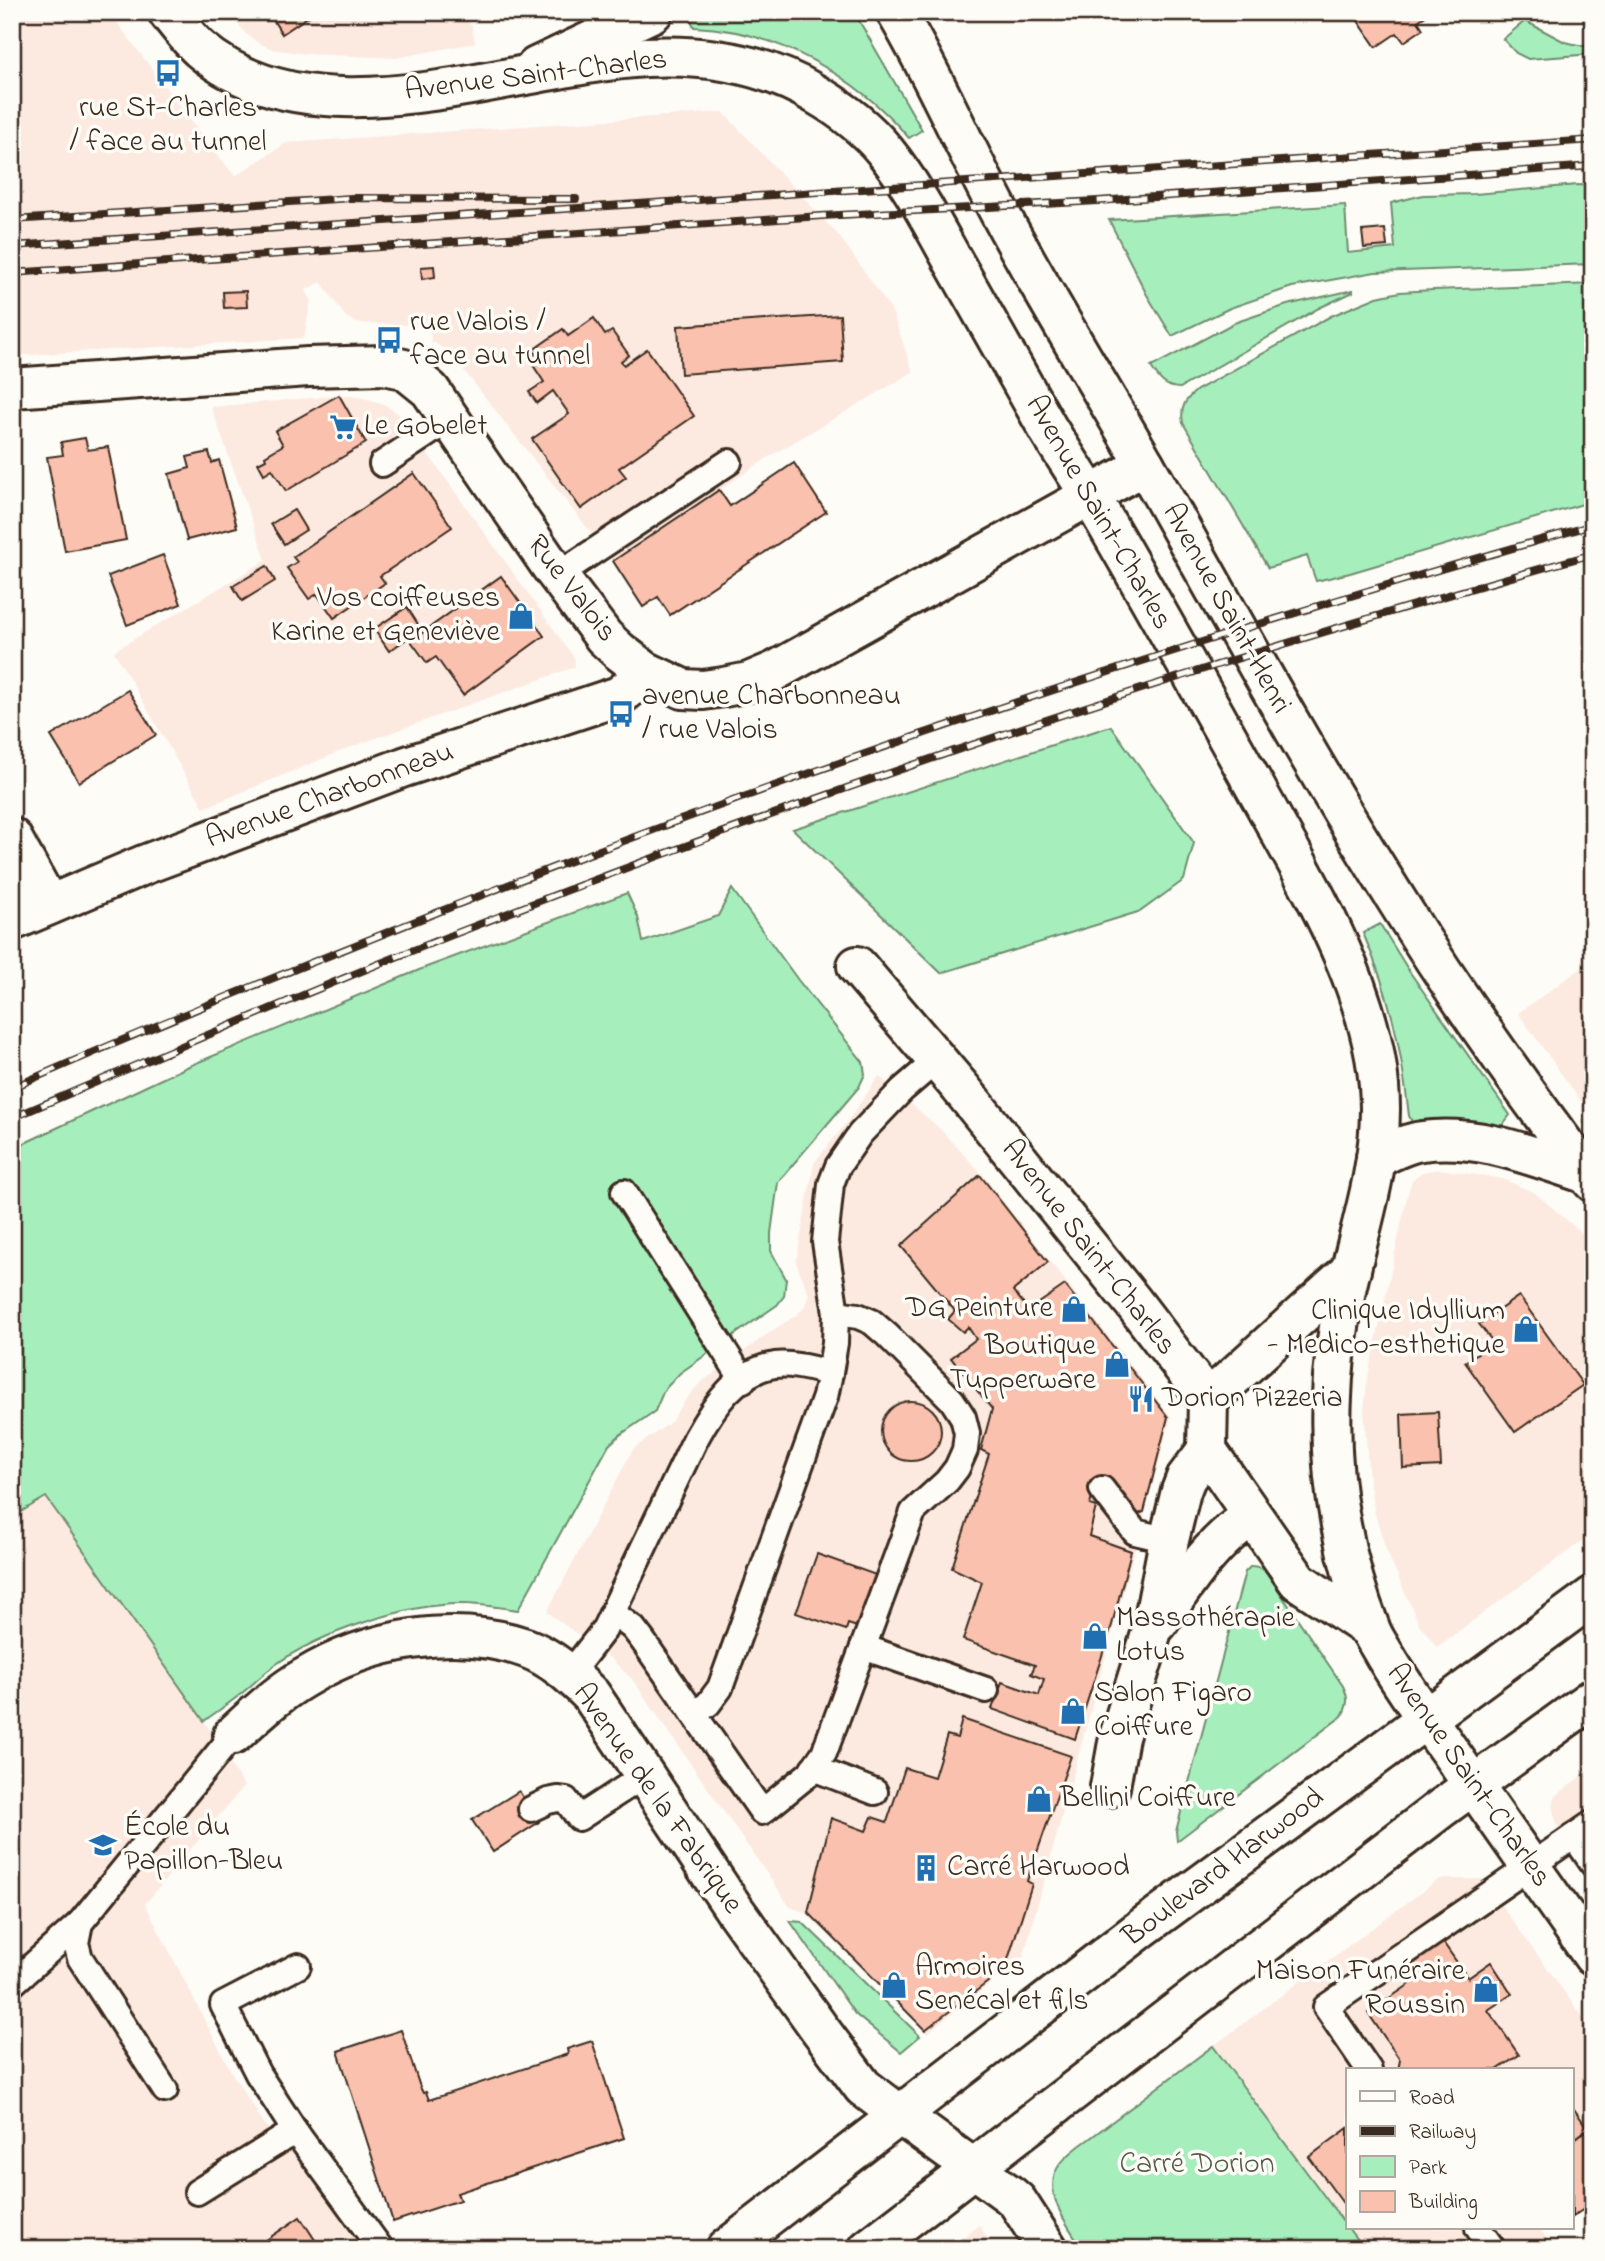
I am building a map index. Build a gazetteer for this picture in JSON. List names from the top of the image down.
{
  "streets": {
    "main road": [
      "Avenue Saint-Charles",
      "Rue Valois",
      "Avenue Saint-Henri",
      "Avenue Charbonneau",
      "Avenue de la Fabrique",
      "Boulevard Harwood"
    ]
  },
  "crossings": [
    ["Avenue Saint-Charles", "Rue Valois"],
    ["Avenue Saint-Charles", "Boulevard Harwood"],
    ["Rue Valois", "Avenue Saint-Henri"],
    ["Rue Valois", "Avenue Charbonneau"],
    ["Avenue de la Fabrique", "Boulevard Harwood"]
  ],
  "parks": ["Carré Dorion"],
  "places": {
    "bus stop": ["rue St-Charles / face au tunnel", "rue Valois / face au tunnel", "avenue Charbonneau / rue Valois"],
    "supermarket": ["Le Gobelet"],
    "shop": [
      "Vos coiffeuses Karine et Geneviève",
      "DG Peinture",
      "Clinique Idyllium - Medico-esthetique",
      "Boutique Tupperware",
      "Massothérapie Lotus",
      "Salon Figaro Coiffure",
      "Bellini Coiffure",
      "Armoires Senécal et fils",
      "Maison Funéraire Roussin"
    ],
    "restaurant": ["Dorion Pizzeria"],
    "school or university": ["École du Papillon-Bleu"],
    "building": ["Carré Harwood"]
  },
  "legend": [
    "Road",
    "Railway",
    "Park",
    "Building"
  ]
}
